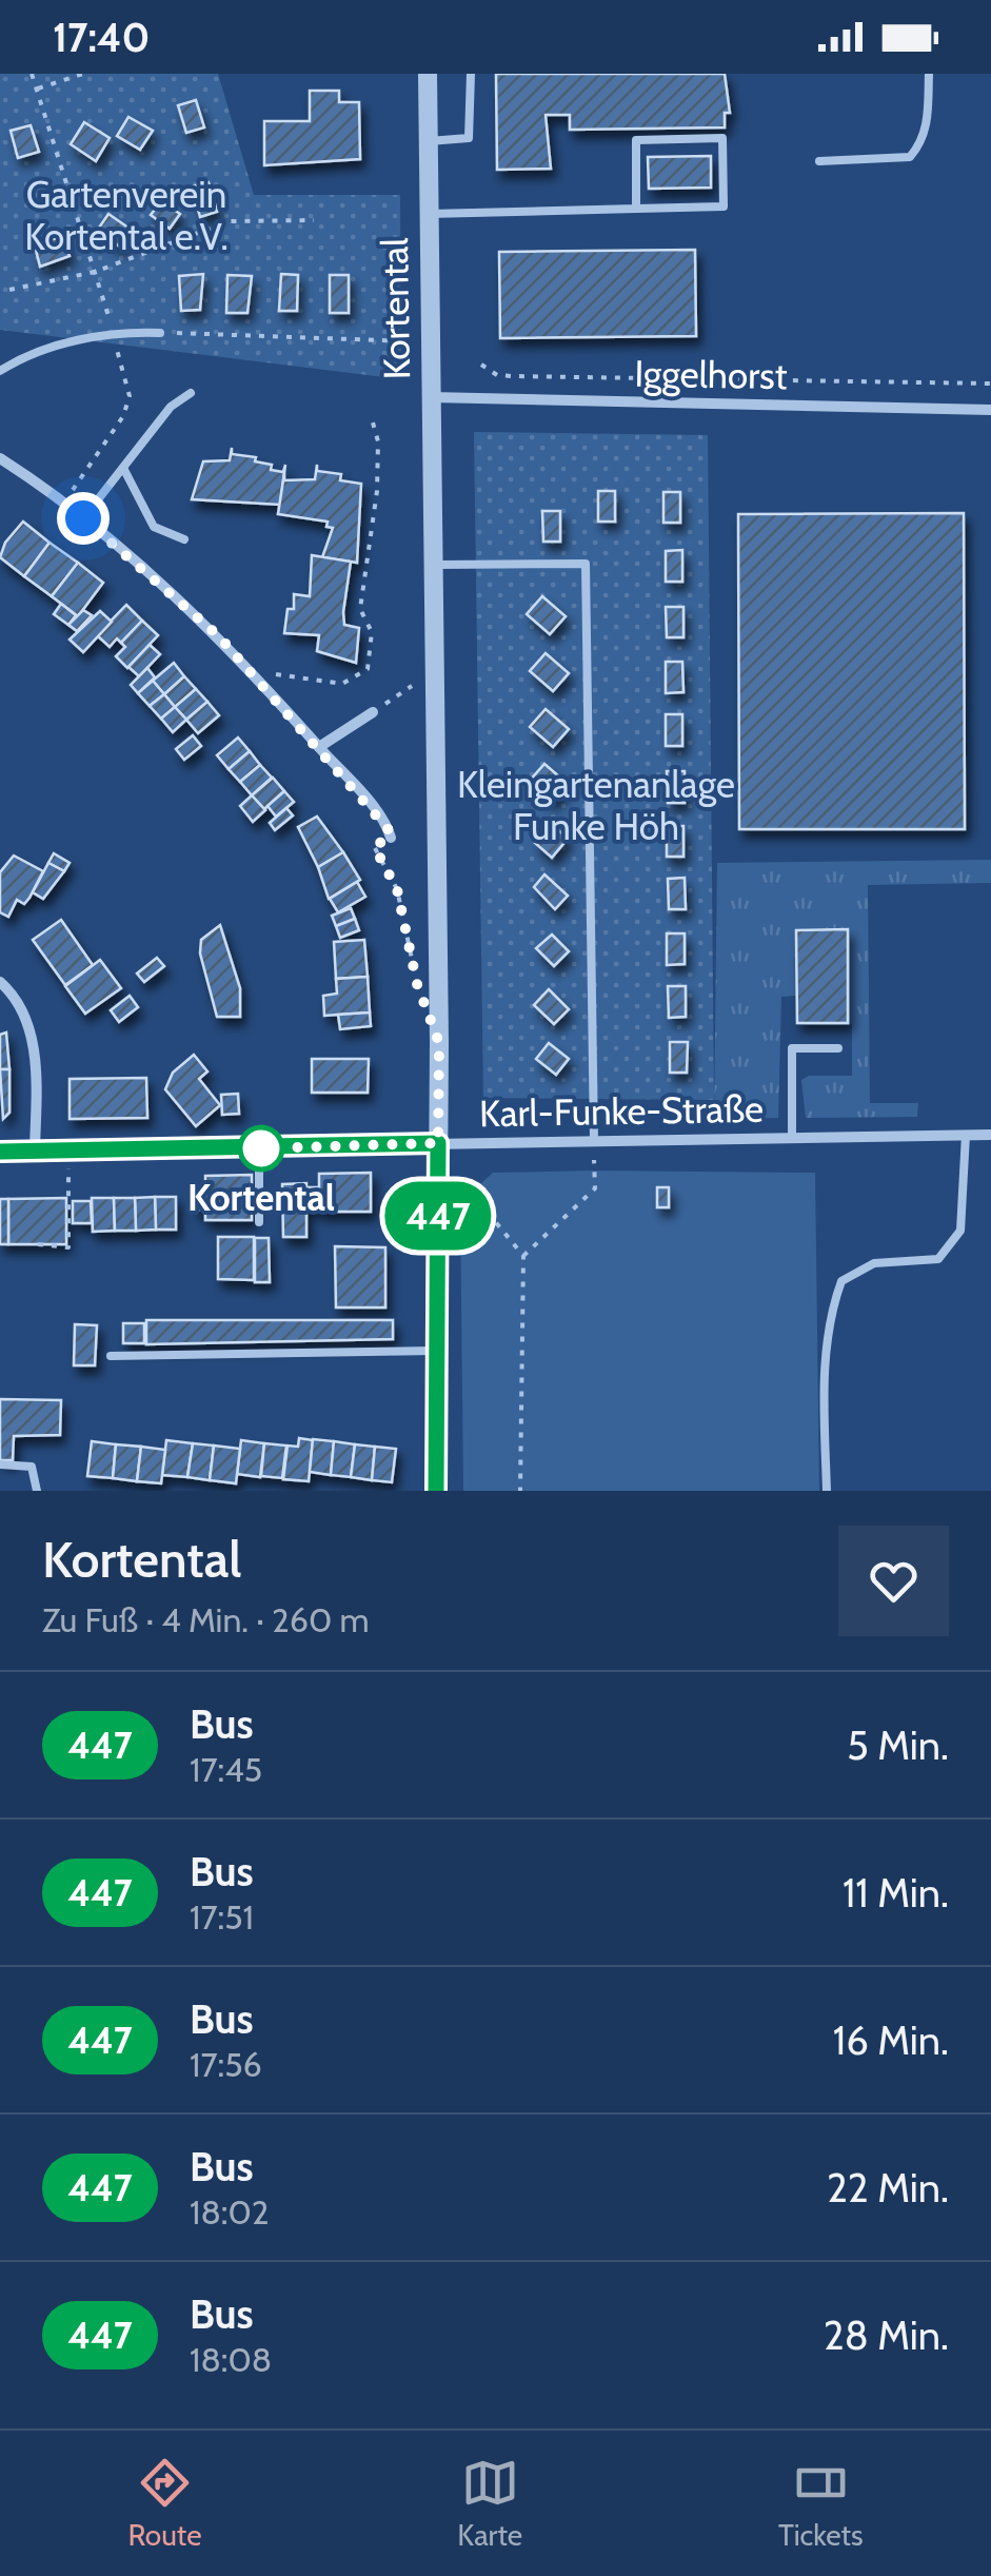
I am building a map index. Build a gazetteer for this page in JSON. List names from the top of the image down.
{
  "streets": {
    "street": ["Kortental", "Iggelhorst", "Karl-Funke-Straße"]
  },
  "crossings": [
    ["Kortental", "Iggelhorst"],
    ["Kortental", "Karl-Funke-Straße"]
  ],
  "parks": ["Gartenverein Kortental e.V.", "Kleingartenanlage Funke Höh"],
  "places": ["Kortental"],
  "lines": ["bus line 447"],
  "page": {
    "status": "17:40",
    "on_map": "447",
    "heading": ["Kortental", "Zu Fuß · 4 Min. · 260 m"],
    "list": [
      {
        "mark": "447",
        "name": "Bus",
        "note": "17:45",
        "value": "5 Min."
      },
      {
        "mark": "447",
        "name": "Bus",
        "note": "17:51",
        "value": "11 Min."
      },
      {
        "mark": "447",
        "name": "Bus",
        "note": "17:56",
        "value": "16 Min."
      },
      {
        "mark": "447",
        "name": "Bus",
        "note": "18:02",
        "value": "22 Min."
      },
      {
        "mark": "447",
        "name": "Bus",
        "note": "18:08",
        "value": "28 Min."
      }
    ],
    "tabs": ["Route", "Karte", "Tickets"]
  }
}
